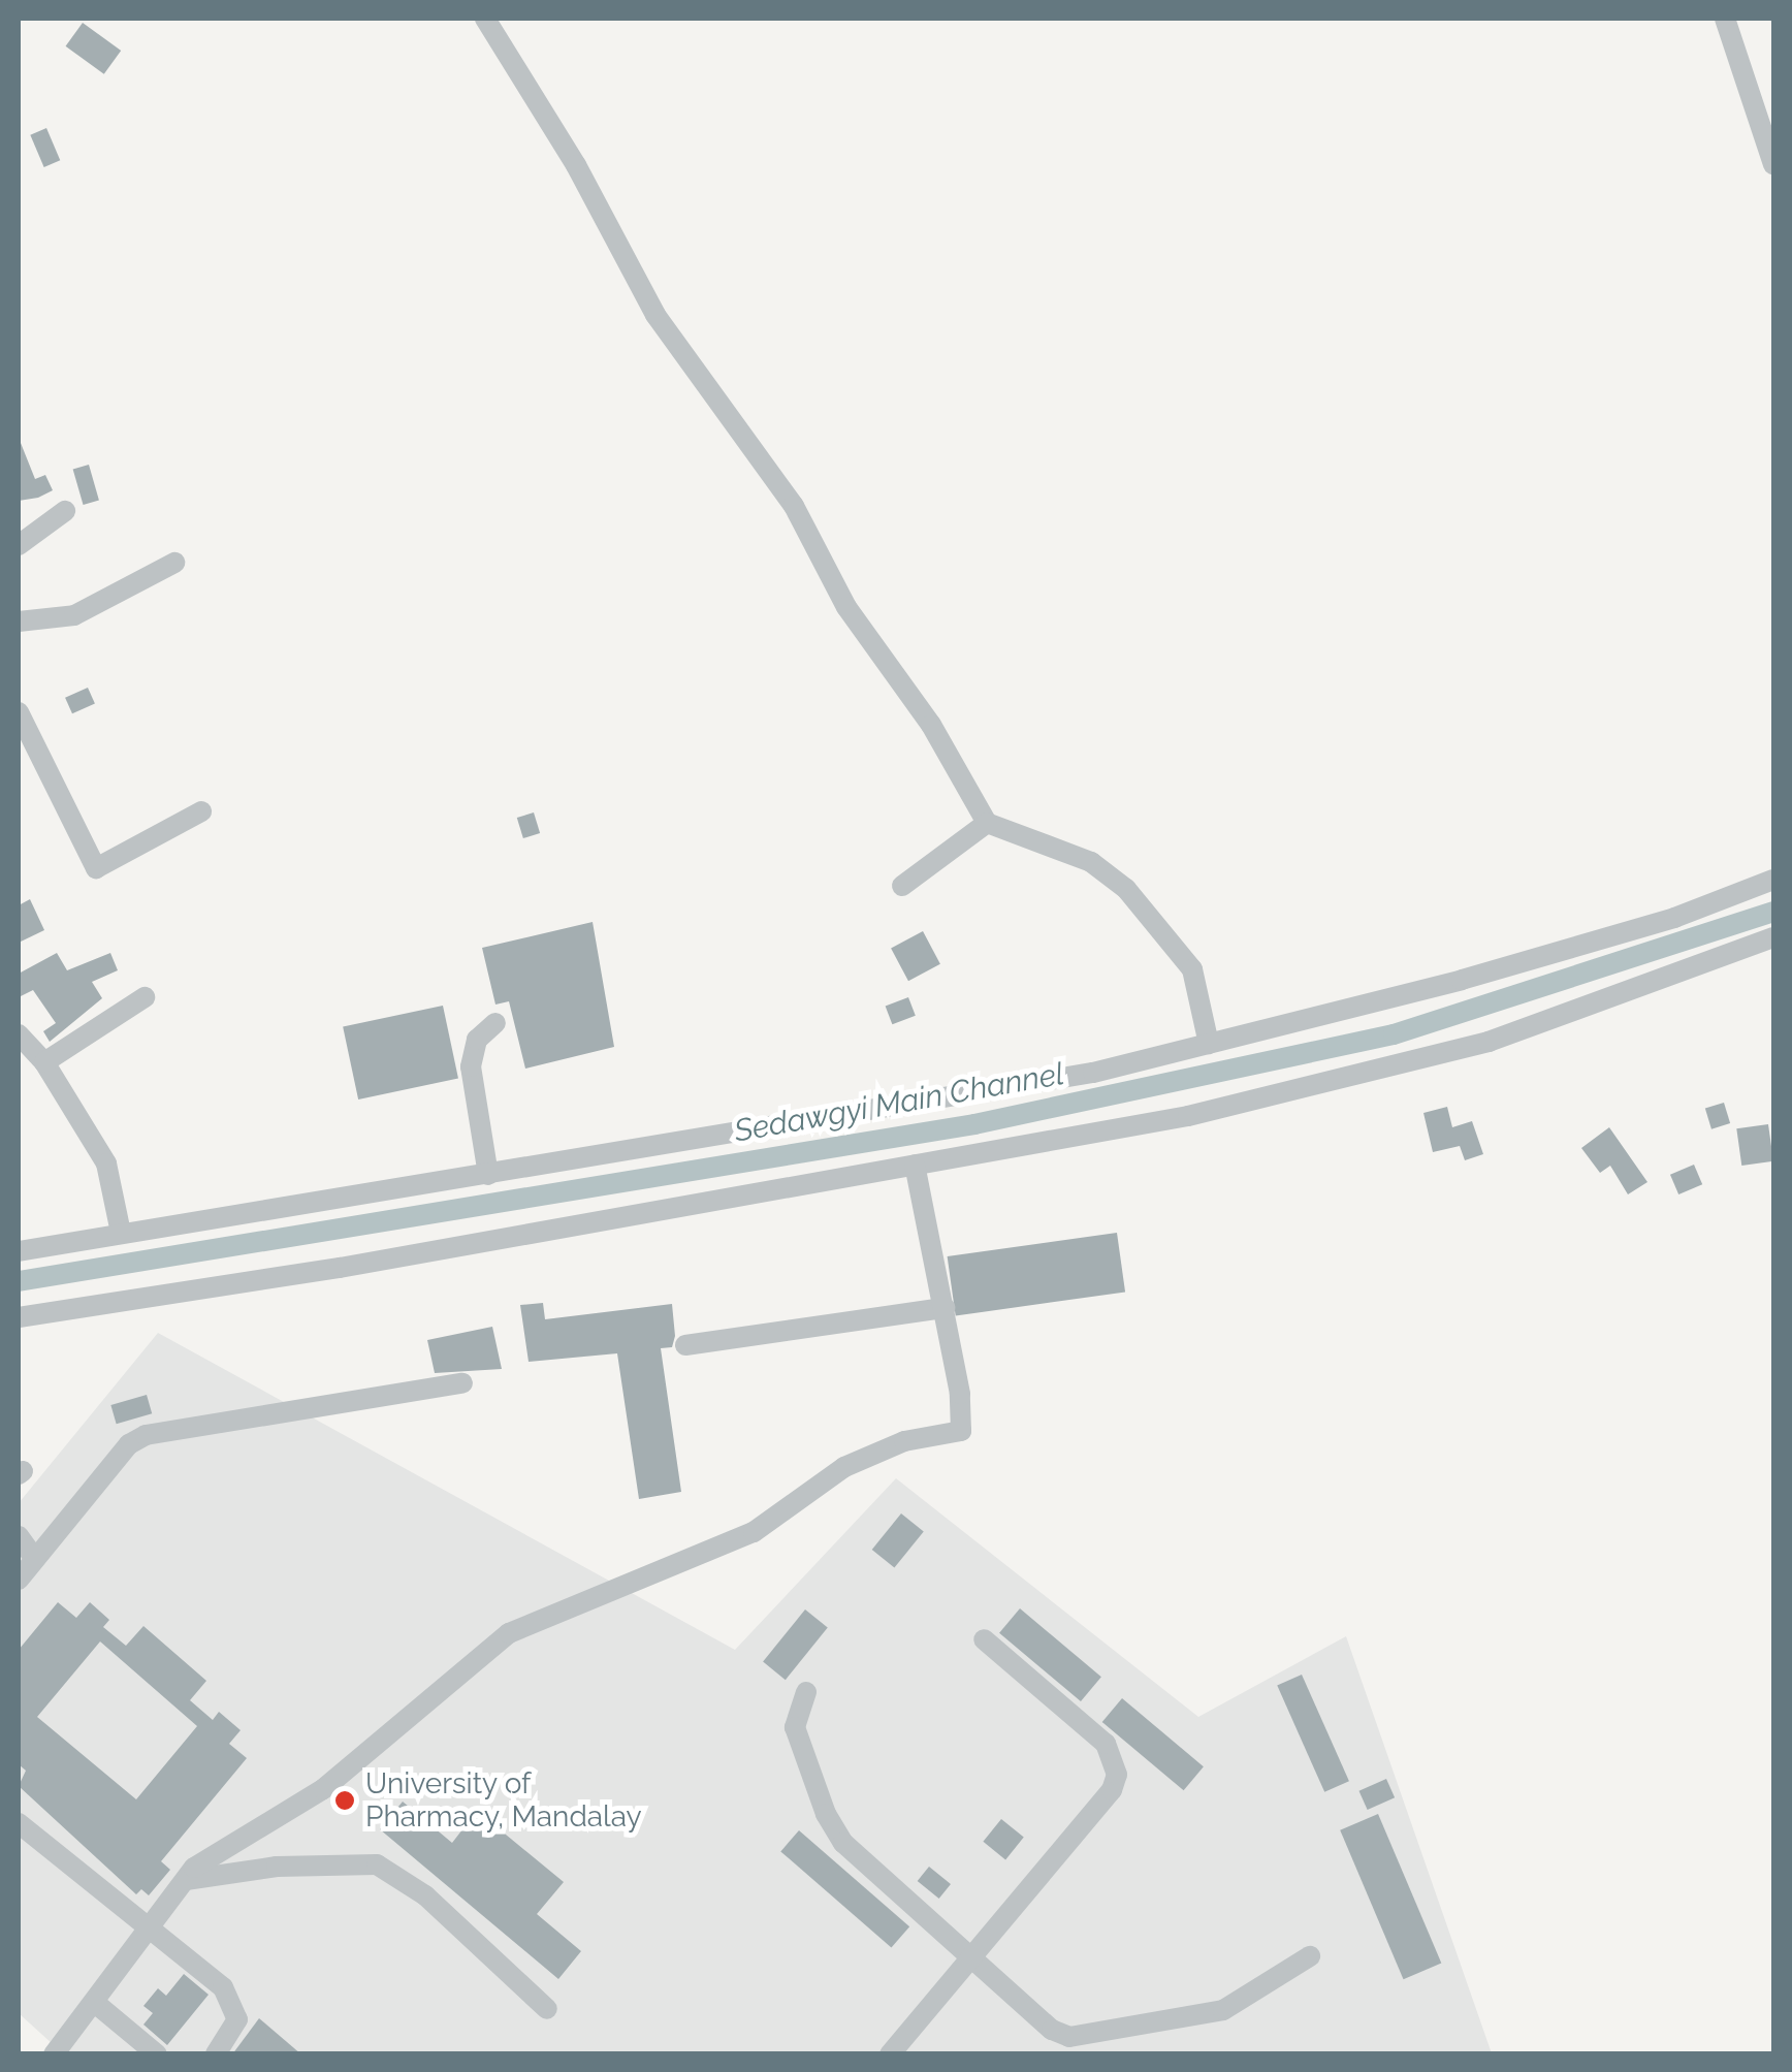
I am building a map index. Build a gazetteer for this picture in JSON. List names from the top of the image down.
{
  "water": ["Sedawgyi Main Channel"],
  "places": ["University of Pharmacy, Mandalay"]
}
